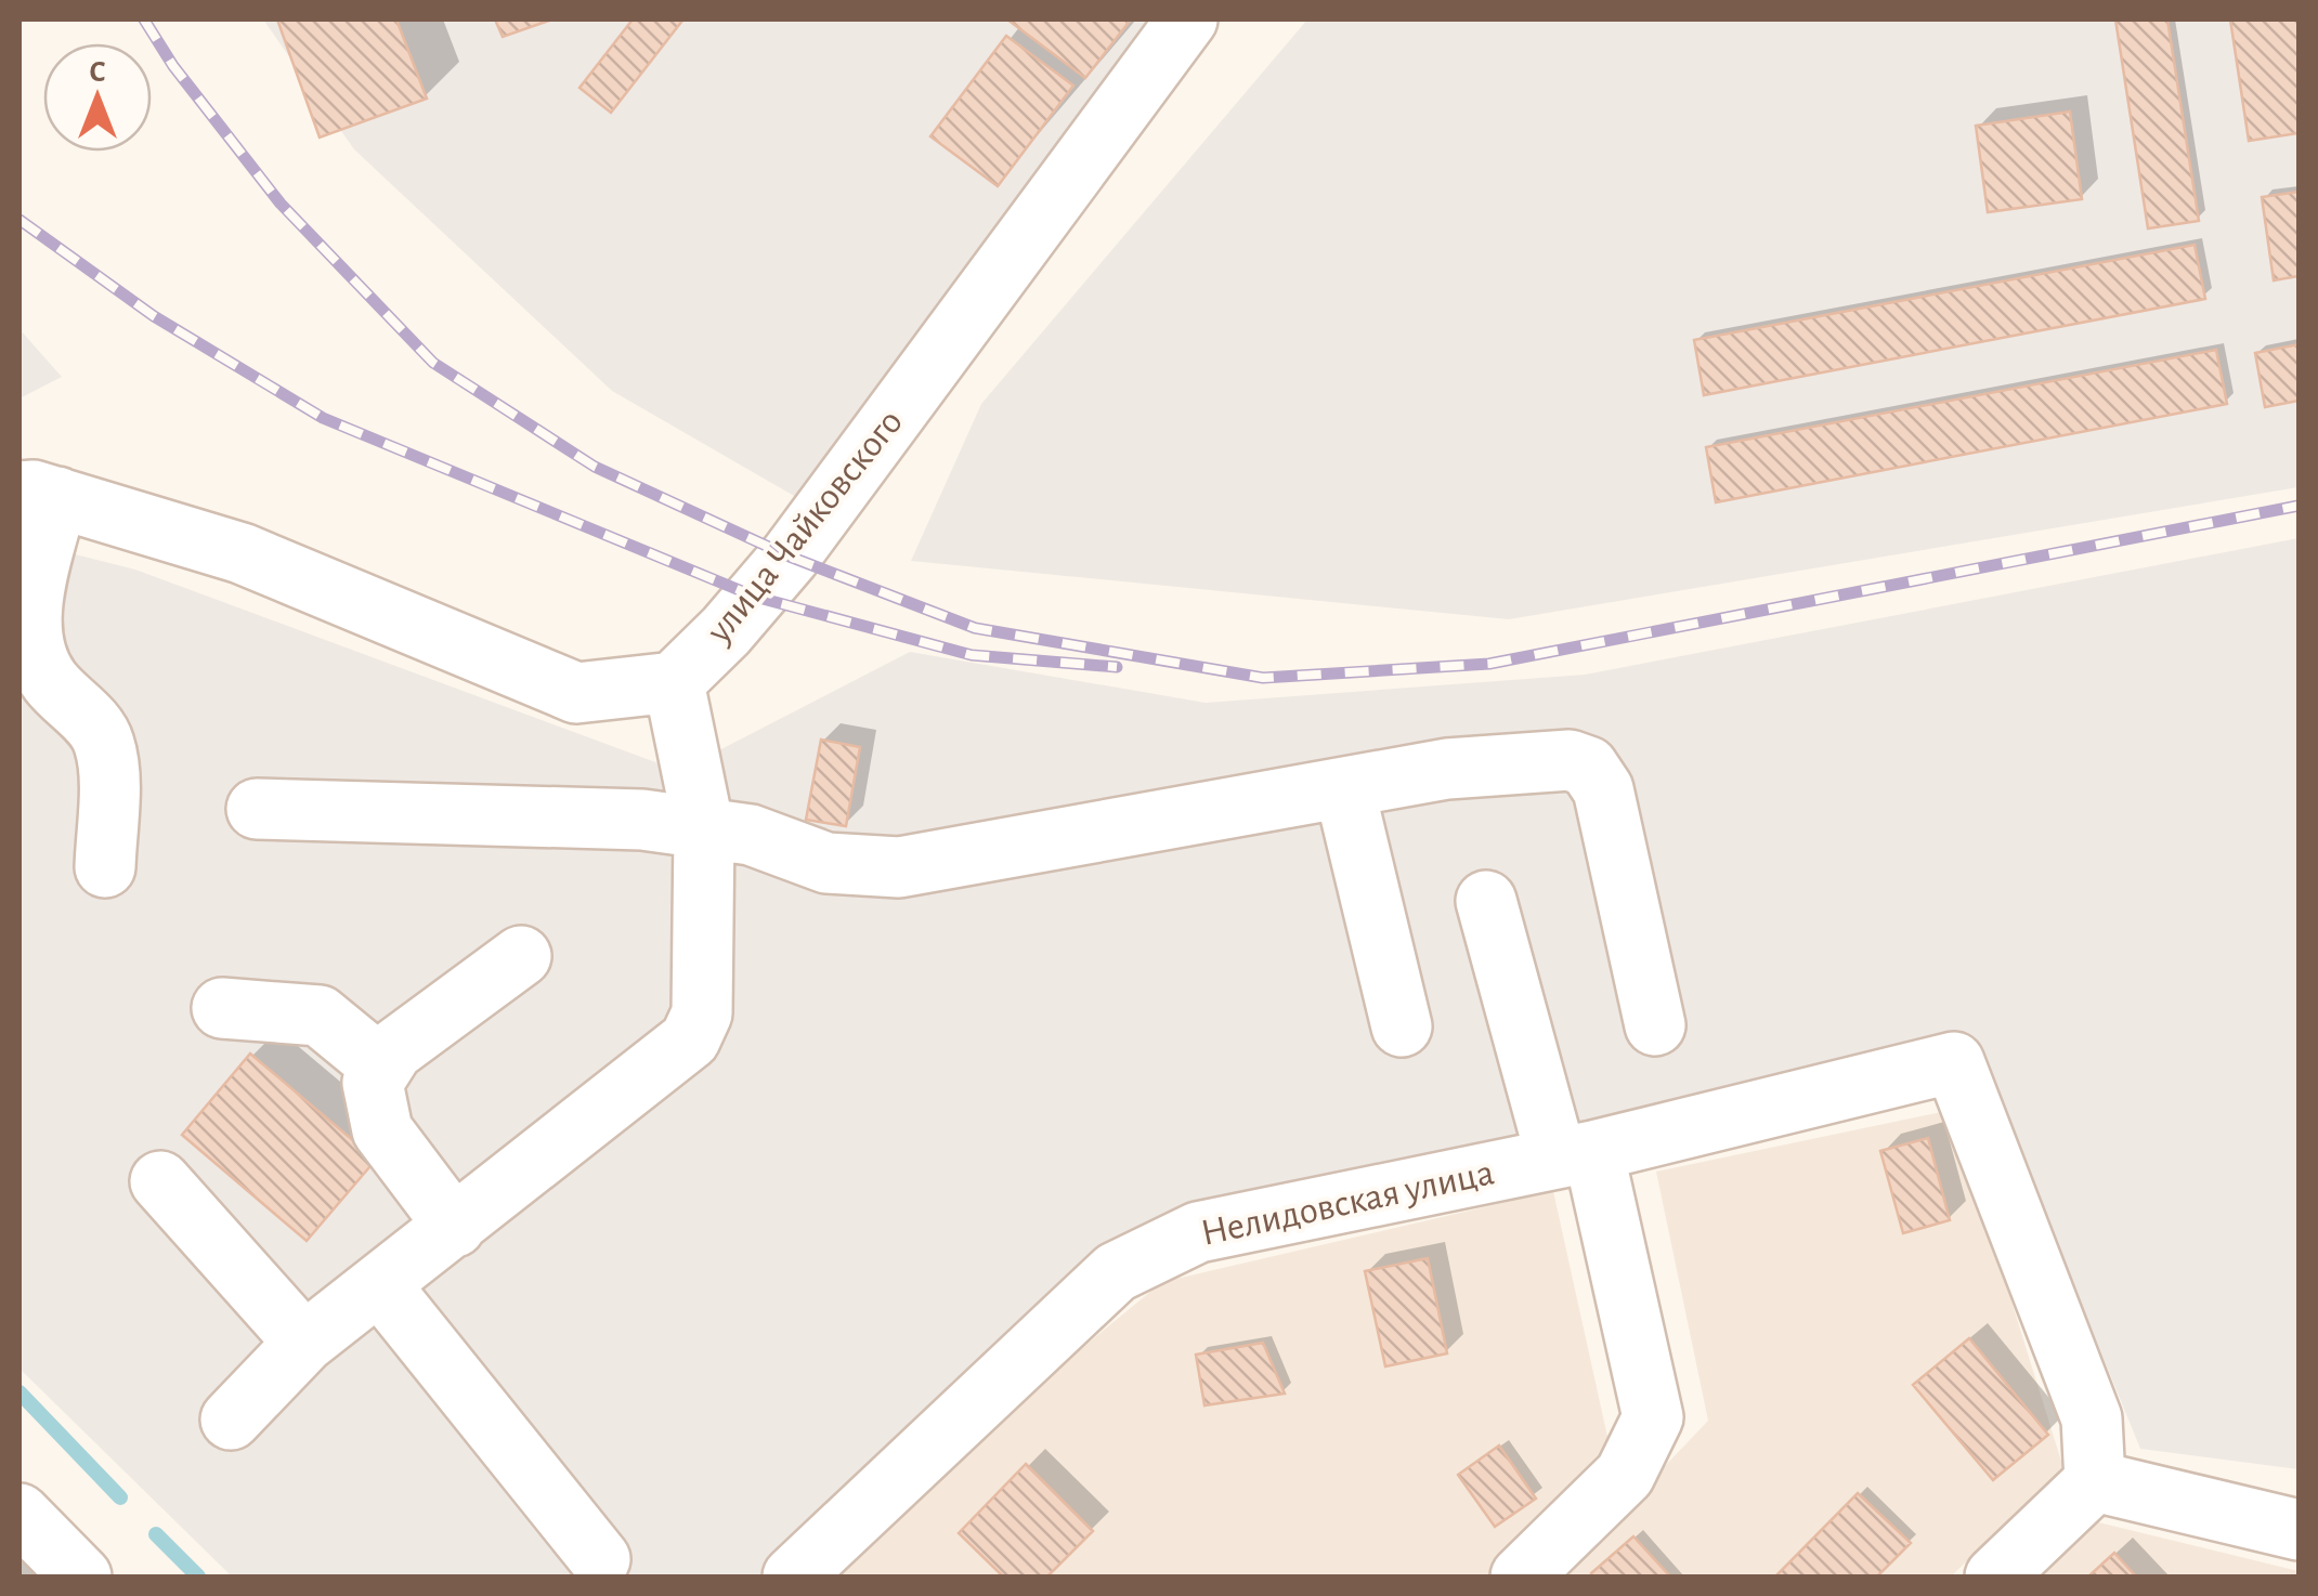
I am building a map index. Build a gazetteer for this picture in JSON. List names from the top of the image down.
{
  "streets": {
    "street": ["улица Чайковского", "Нелидовская улица"]
  },
  "north": "top"
}
